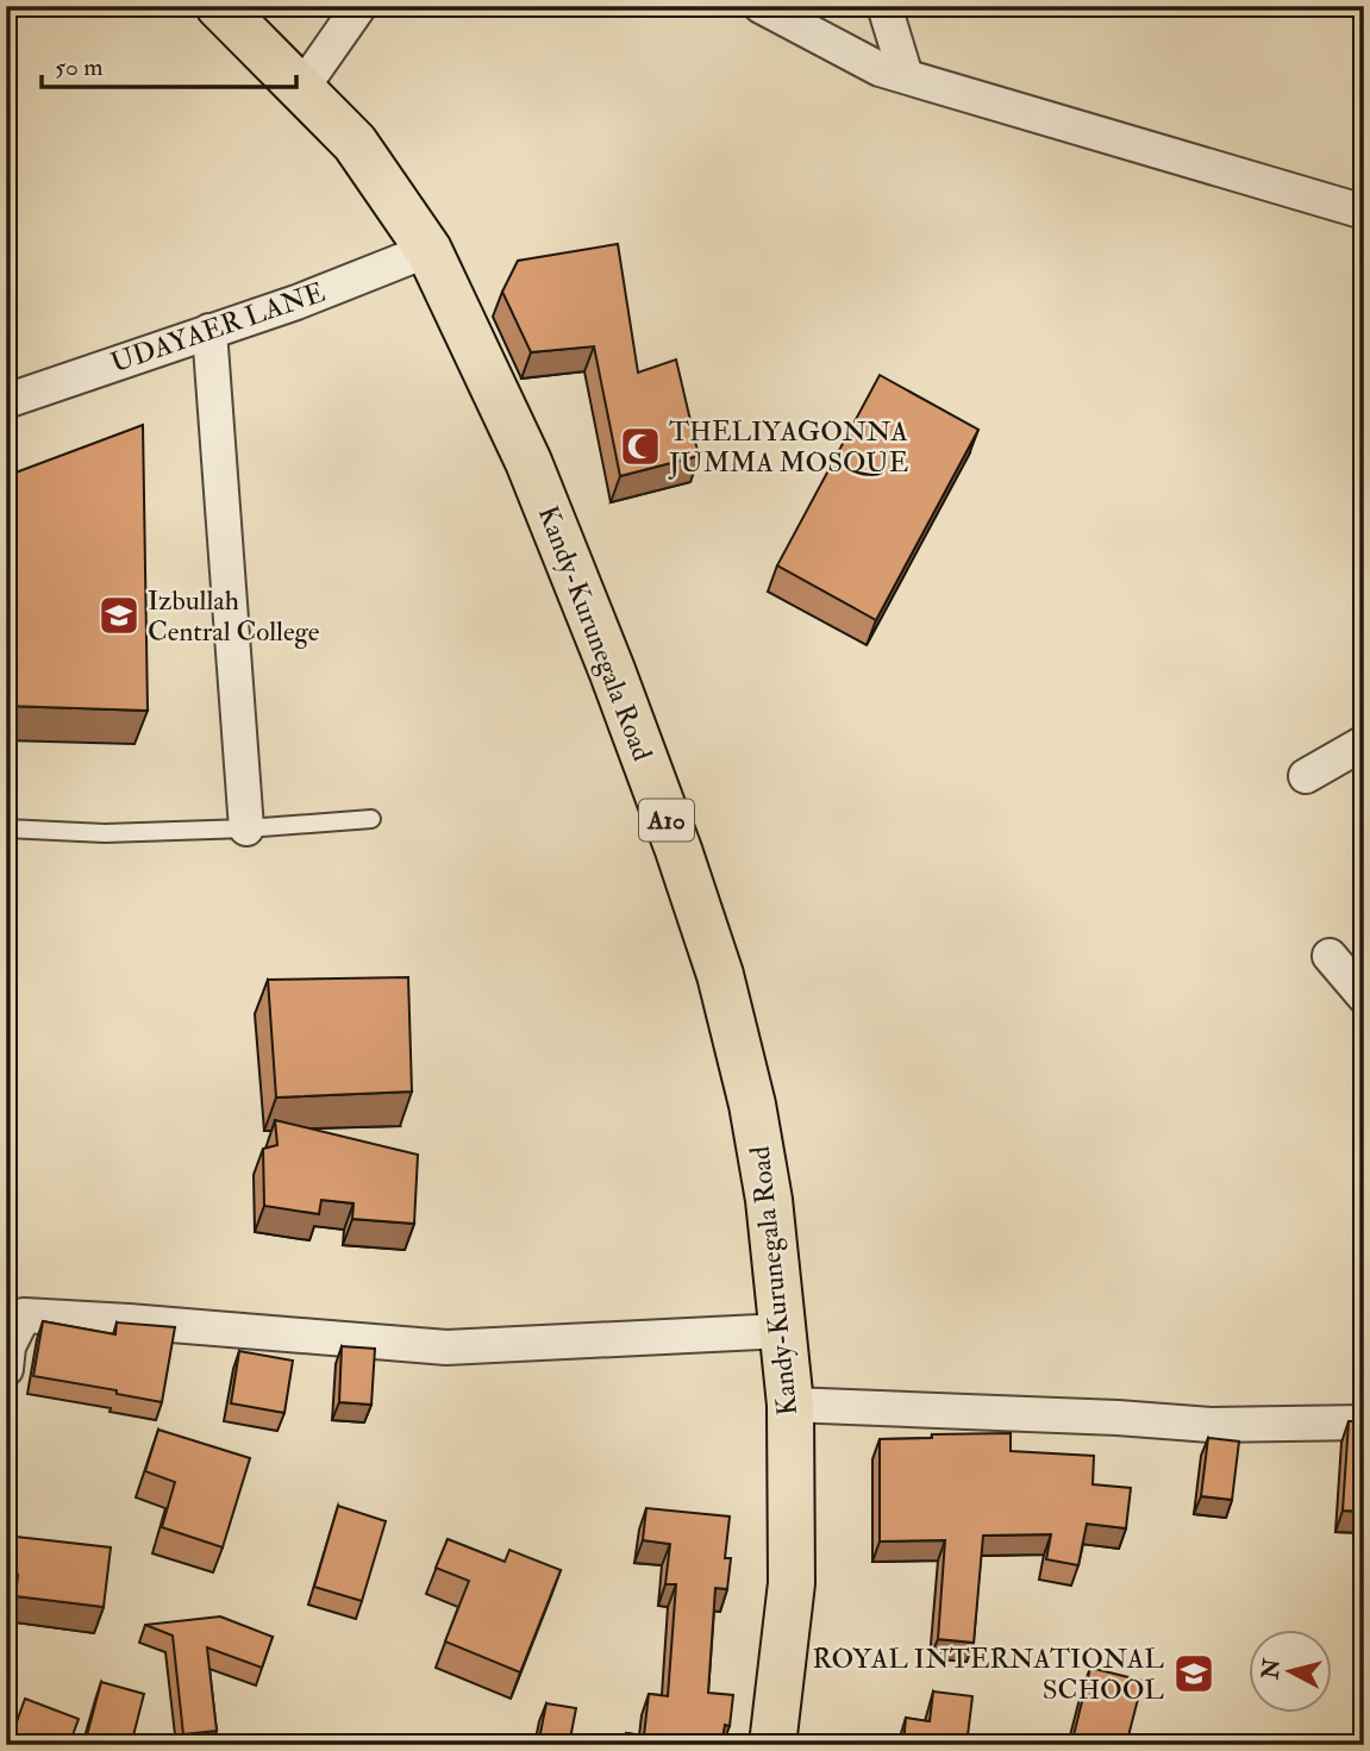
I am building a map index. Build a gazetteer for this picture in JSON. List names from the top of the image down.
{
  "streets": {
    "highway": ["Kandy-Kurunegala Road", "A10"],
    "street": ["UDAYAER LANE"]
  },
  "crossings": [
    ["UDAYAER LANE", "Kandy-Kurunegala Road"]
  ],
  "places": {
    "mosque": ["THELIYAGONNA JUMMA MOSQUE"],
    "school or university": ["Izbullah Central College", "ROYAL INTERNATIONAL SCHOOL"]
  },
  "scale_bar": "50 m",
  "north": "left"
}
